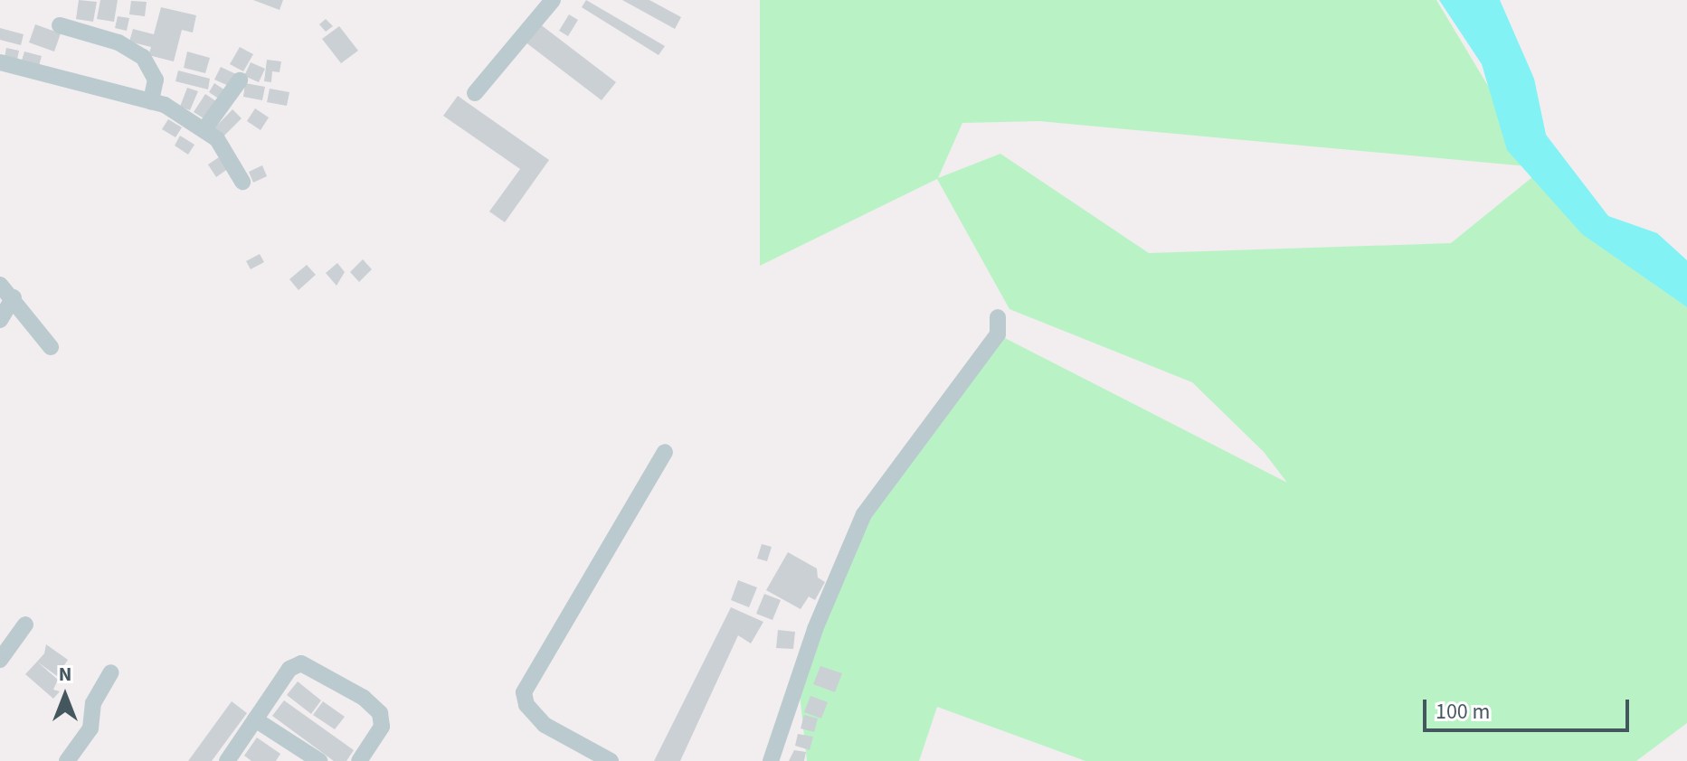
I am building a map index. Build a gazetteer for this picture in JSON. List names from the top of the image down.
{
  "scale_bar": "100 m",
  "north": "top"
}
